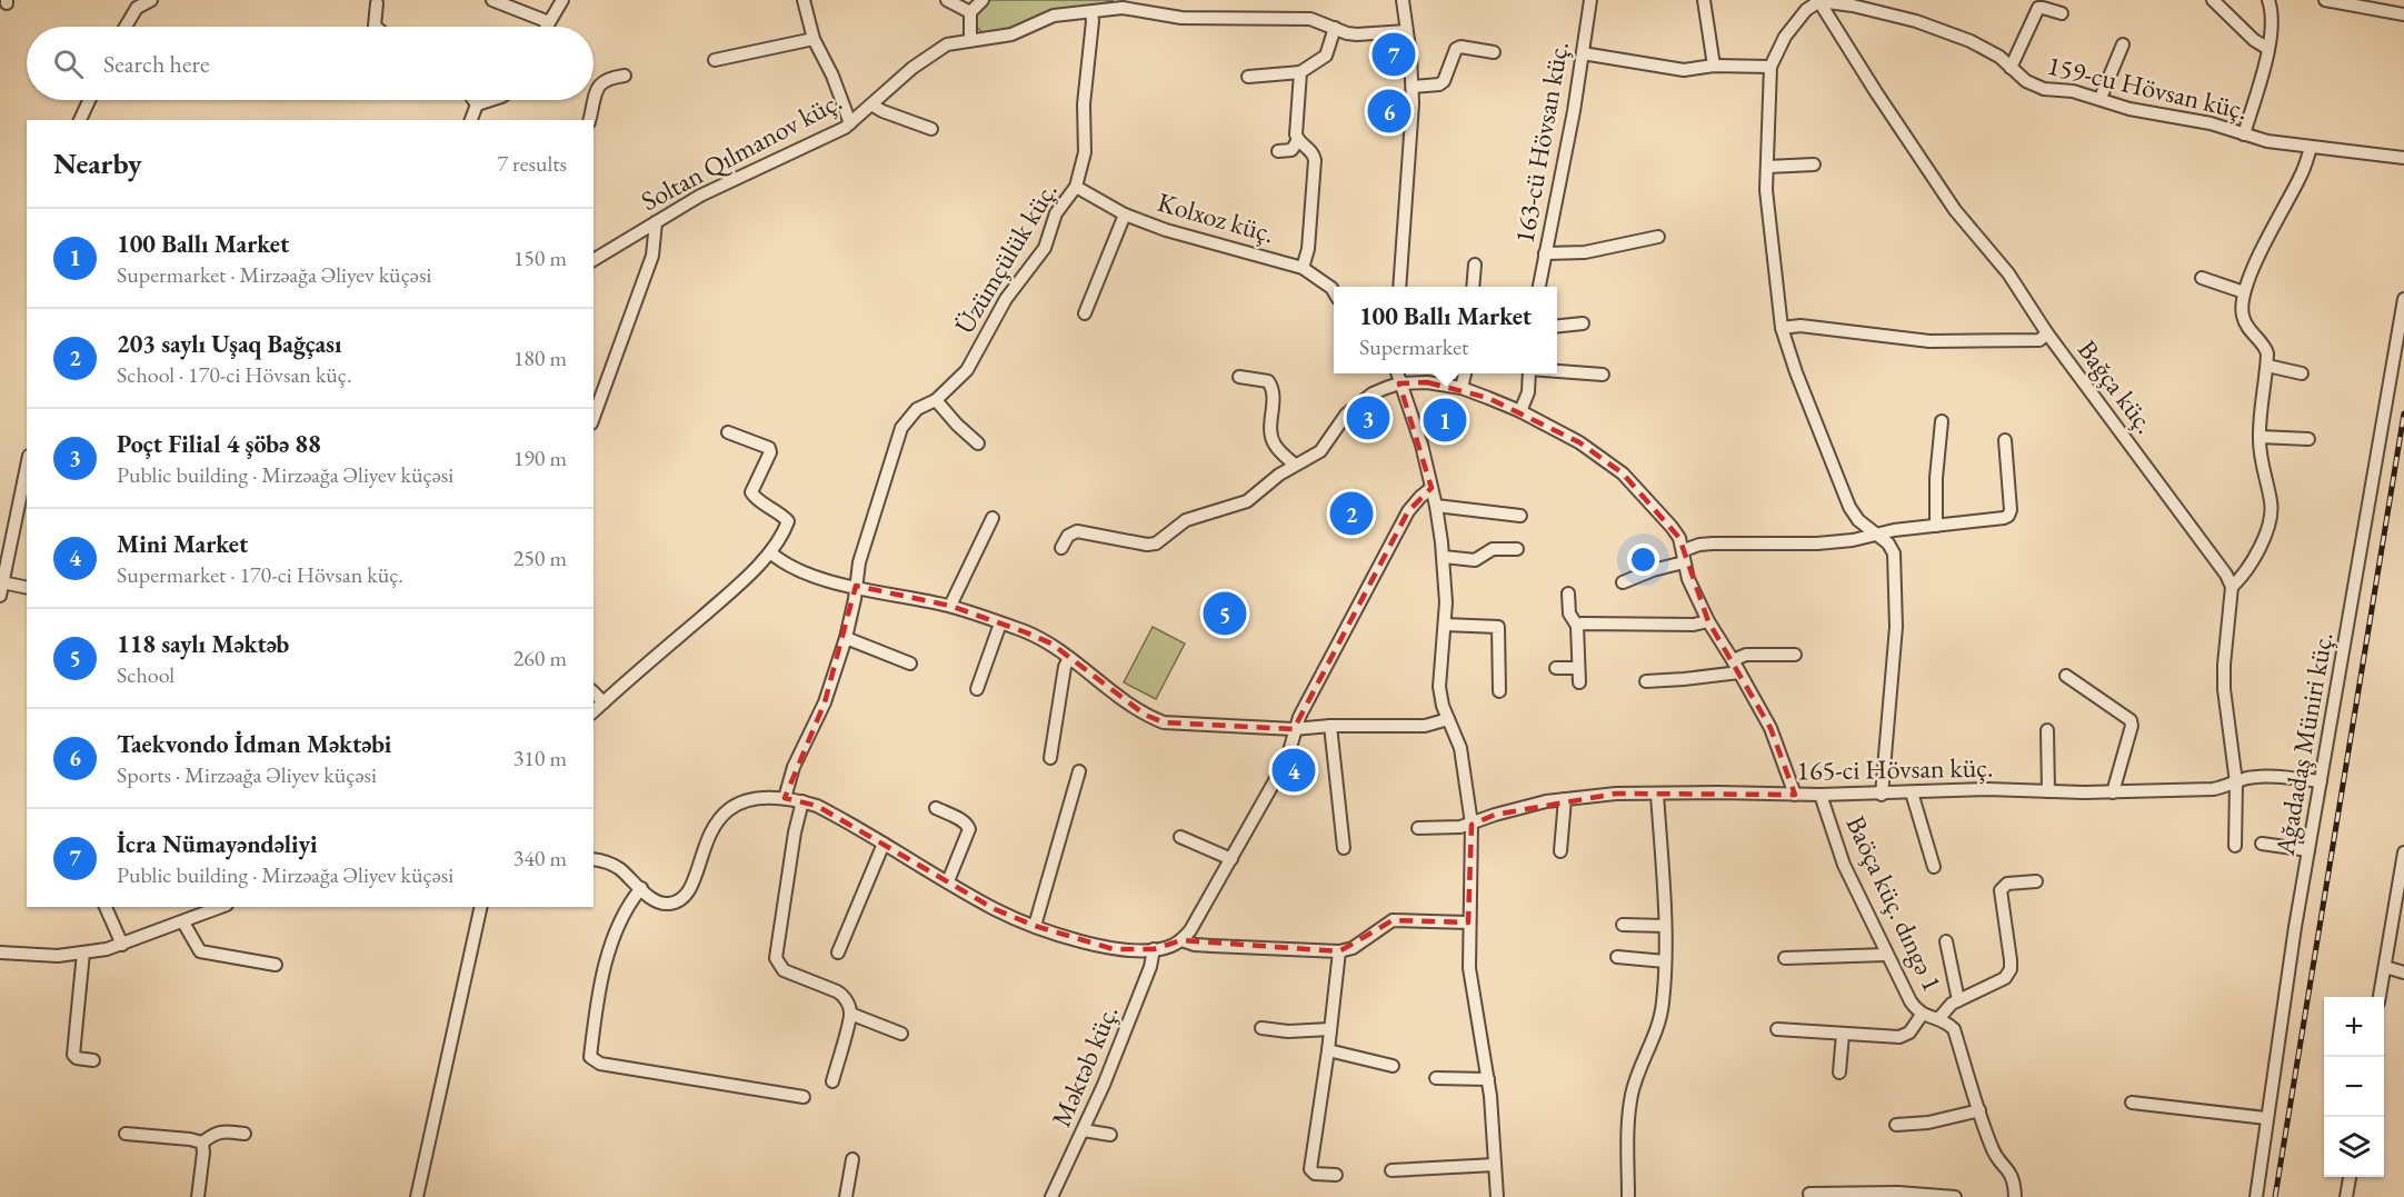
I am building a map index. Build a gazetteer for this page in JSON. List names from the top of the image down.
{
  "streets": {
    "street": [
      "159-cu Hövsan küç.",
      "163-cü Hövsan küç.",
      "Soltan Qılmanov küç.",
      "Kolxoz küç.",
      "Üzümçülük küç.",
      "Bağça küç.",
      "Ağadadaş Müniri küç.",
      "165-ci Hövsan küç.",
      "Baöça küç. dıngə 1",
      "Məktəb küç."
    ]
  },
  "crossings": [
    ["159-cu Hövsan küç.", "Bağça küç."],
    ["Soltan Qılmanov küç.", "Üzümçülük küç."],
    ["Kolxoz küç.", "Üzümçülük küç."],
    ["Ağadadaş Müniri küç.", "165-ci Hövsan küç."],
    ["165-ci Hövsan küç.", "Baöça küç. dıngə 1"]
  ],
  "page": {
    "search": "Search here",
    "pins": [
      "7",
      "6",
      "3",
      "1",
      "2",
      "5",
      "4"
    ],
    "heading": ["Nearby", "7 results"],
    "list": [
      {
        "mark": "1",
        "name": "100 Ballı Market",
        "note": "Supermarket · Mirzəağa Əliyev küçəsi",
        "value": "150 m"
      },
      {
        "mark": "2",
        "name": "203 saylı Uşaq Bağçası",
        "note": "School · 170-ci Hövsan küç.",
        "value": "180 m"
      },
      {
        "mark": "3",
        "name": "Poçt Filial 4 şöbə 88",
        "note": "Public building · Mirzəağa Əliyev küçəsi",
        "value": "190 m"
      },
      {
        "mark": "4",
        "name": "Mini Market",
        "note": "Supermarket · 170-ci Hövsan küç.",
        "value": "250 m"
      },
      {
        "mark": "5",
        "name": "118 saylı Məktəb",
        "note": "School",
        "value": "260 m"
      },
      {
        "mark": "6",
        "name": "Taekvondo İdman Məktəbi",
        "note": "Sports · Mirzəağa Əliyev küçəsi",
        "value": "310 m"
      },
      {
        "mark": "7",
        "name": "İcra Nümayəndəliyi",
        "note": "Public building · Mirzəağa Əliyev küçəsi",
        "value": "340 m"
      }
    ],
    "popup": ["100 Ballı Market", "Supermarket"],
    "map_buttons": ["+", "−"]
  }
}
